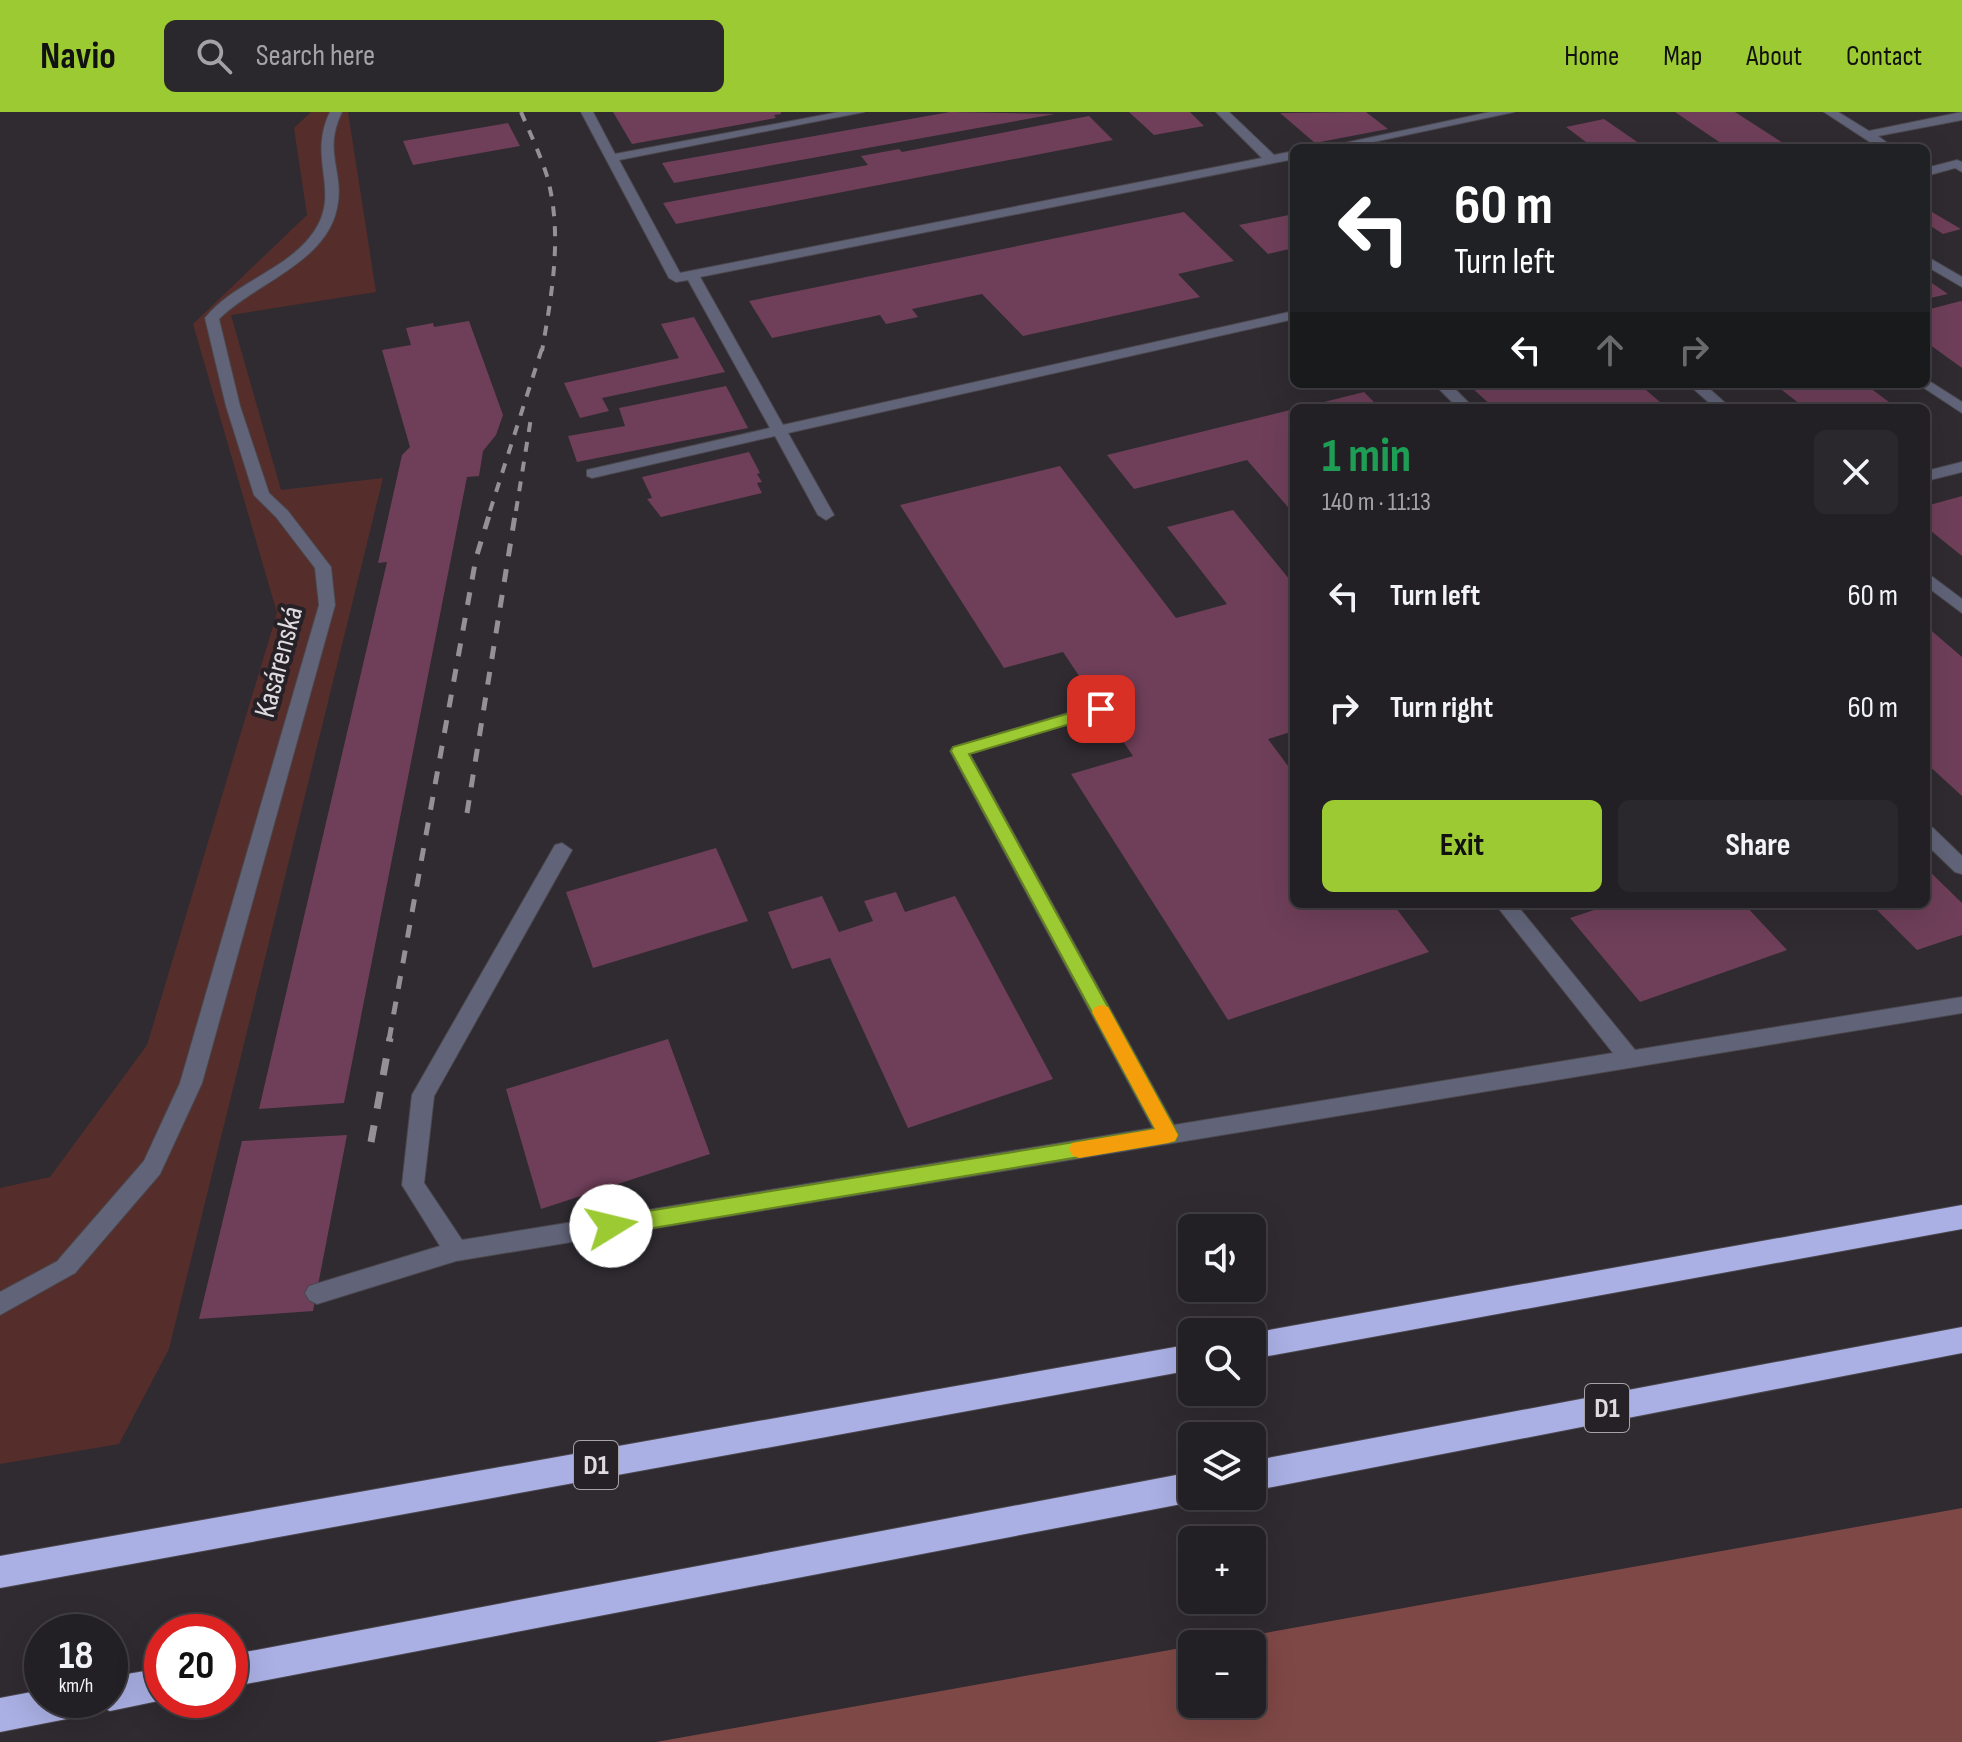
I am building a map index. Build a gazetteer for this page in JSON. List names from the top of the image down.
{
  "streets": {
    "highway": ["D1"],
    "street": ["Kasárenská"]
  },
  "page": {
    "header": "Navio",
    "search": "Search here",
    "nav": [
      "Home",
      "Map",
      "About",
      "Contact"
    ],
    "turn": ["60 m", "Turn left"],
    "heading": ["1 min", "140 m · 11:13"],
    "list": [
      {
        "name": "Turn left",
        "value": "60 m"
      },
      {
        "name": "Turn right",
        "value": "60 m"
      }
    ],
    "buttons": ["Exit", "Share"],
    "map_buttons": ["+", "−"],
    "speed": "18 km/h",
    "limit": "20"
  }
}
